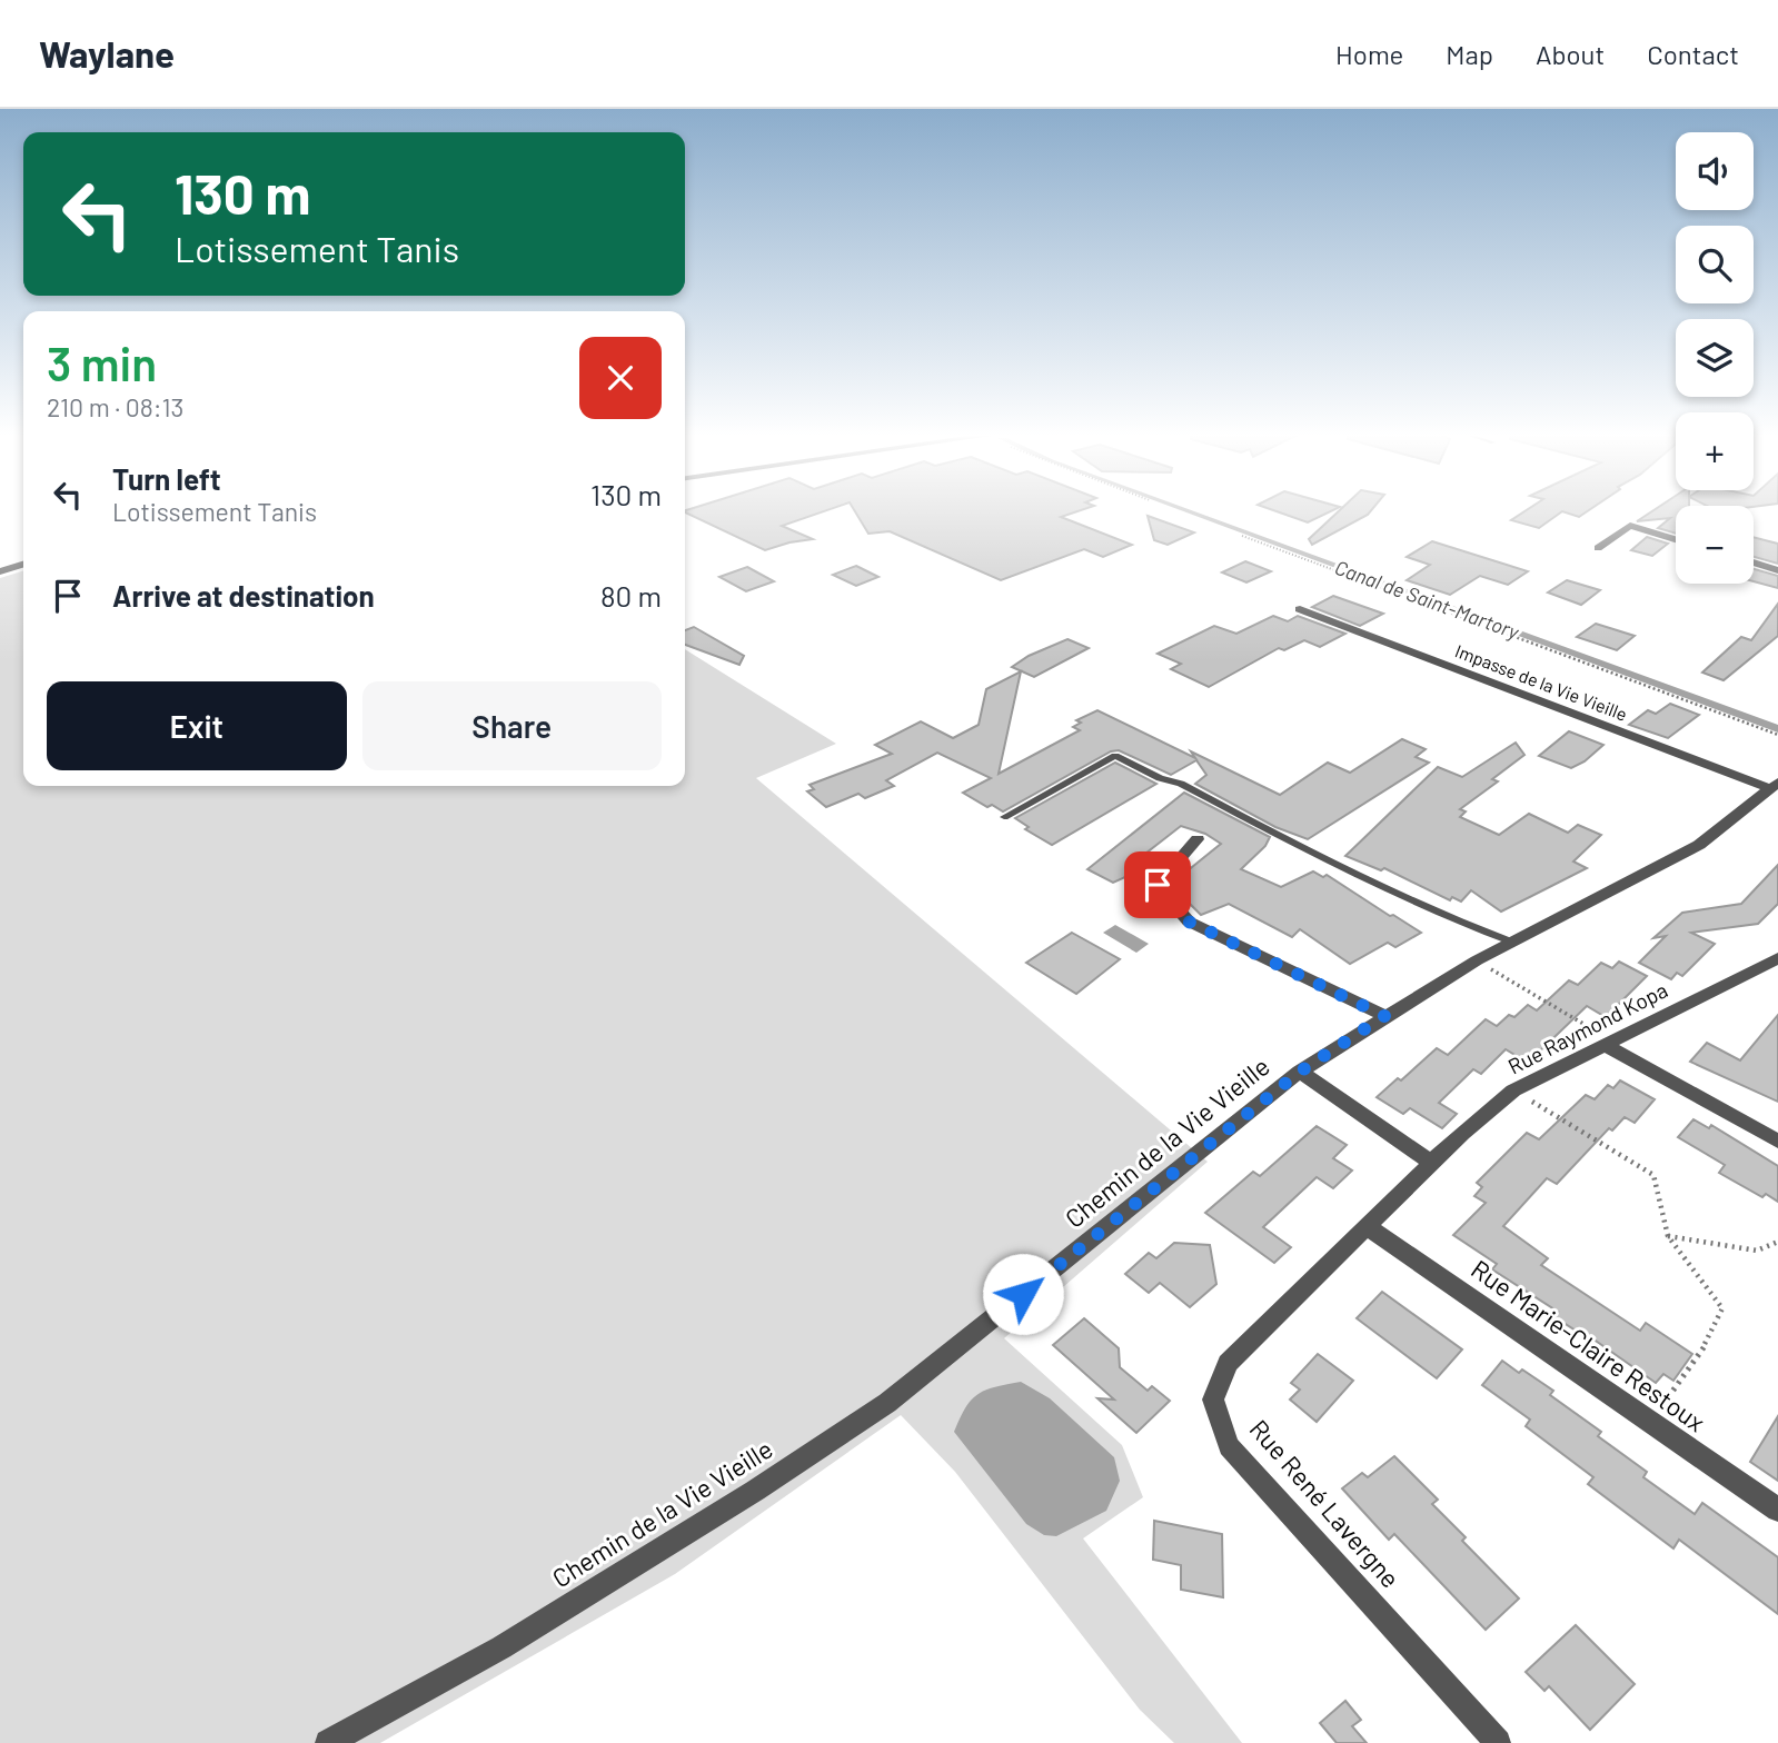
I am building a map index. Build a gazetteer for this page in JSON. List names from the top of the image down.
{
  "streets": {
    "street": [
      "Impasse de la Vie Vieille",
      "Rue Raymond Kopa",
      "Chemin de la Vie Vieille",
      "Rue Marie-Claire Restoux",
      "Rue René Lavergne"
    ]
  },
  "crossings": [
    ["Impasse de la Vie Vieille", "Chemin de la Vie Vieille"],
    ["Rue Raymond Kopa", "Rue Marie-Claire Restoux"],
    ["Rue Raymond Kopa", "Rue René Lavergne"],
    ["Rue Marie-Claire Restoux", "Rue René Lavergne"]
  ],
  "water": ["Canal de Saint-Martory"],
  "page": {
    "header": "Waylane",
    "nav": [
      "Home",
      "Map",
      "About",
      "Contact"
    ],
    "map_buttons": ["+", "−"],
    "turn": ["130 m", "Lotissement Tanis"],
    "heading": ["3 min", "210 m · 08:13"],
    "list": [
      {
        "name": "Turn left",
        "note": "Lotissement Tanis",
        "value": "130 m"
      },
      {
        "name": "Arrive at destination",
        "value": "80 m"
      }
    ],
    "buttons": ["Exit", "Share"]
  }
}
